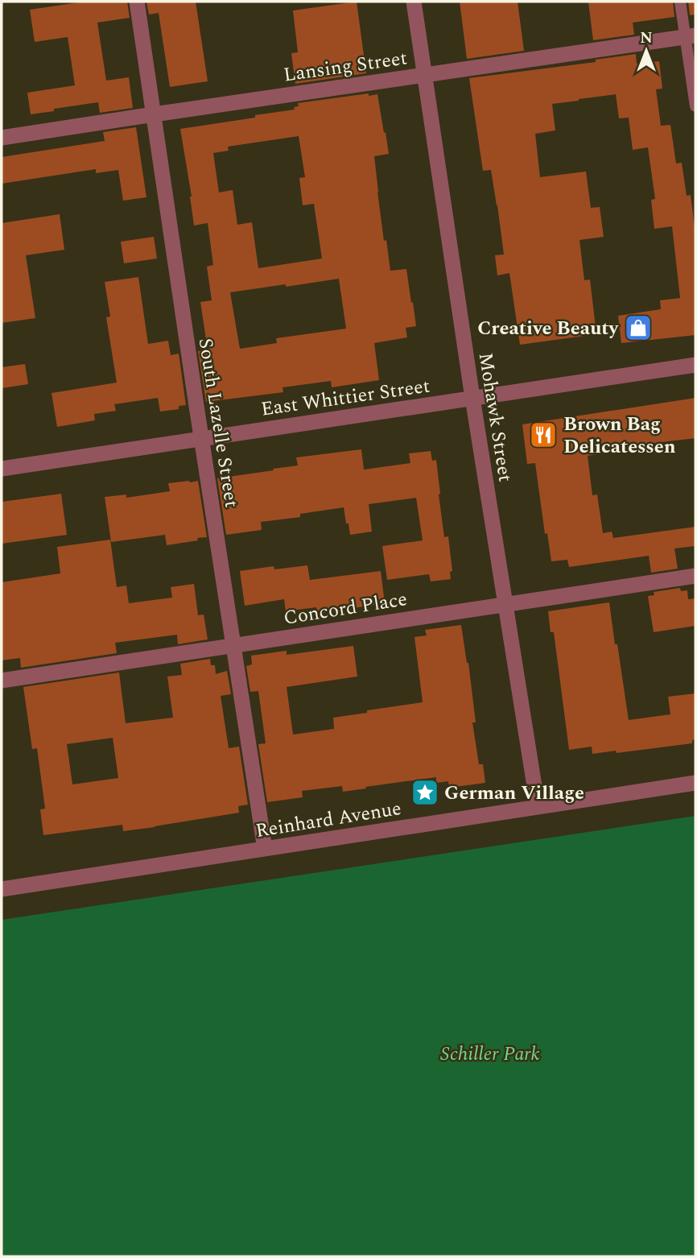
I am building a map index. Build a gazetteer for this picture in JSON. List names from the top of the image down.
{
  "streets": {
    "street": [
      "Lansing Street",
      "East Whittier Street",
      "Mohawk Street",
      "South Lazelle Street",
      "Concord Place",
      "Reinhard Avenue"
    ]
  },
  "crossings": [
    ["Lansing Street", "Mohawk Street"],
    ["Lansing Street", "South Lazelle Street"],
    ["East Whittier Street", "Mohawk Street"],
    ["East Whittier Street", "South Lazelle Street"],
    ["Mohawk Street", "Concord Place"],
    ["Mohawk Street", "Reinhard Avenue"],
    ["South Lazelle Street", "Concord Place"],
    ["South Lazelle Street", "Reinhard Avenue"]
  ],
  "parks": ["Schiller Park"],
  "places": {
    "shop": ["Creative Beauty"],
    "restaurant": ["Brown Bag Delicatessen"],
    "place": ["German Village"]
  },
  "north": "top"
}
